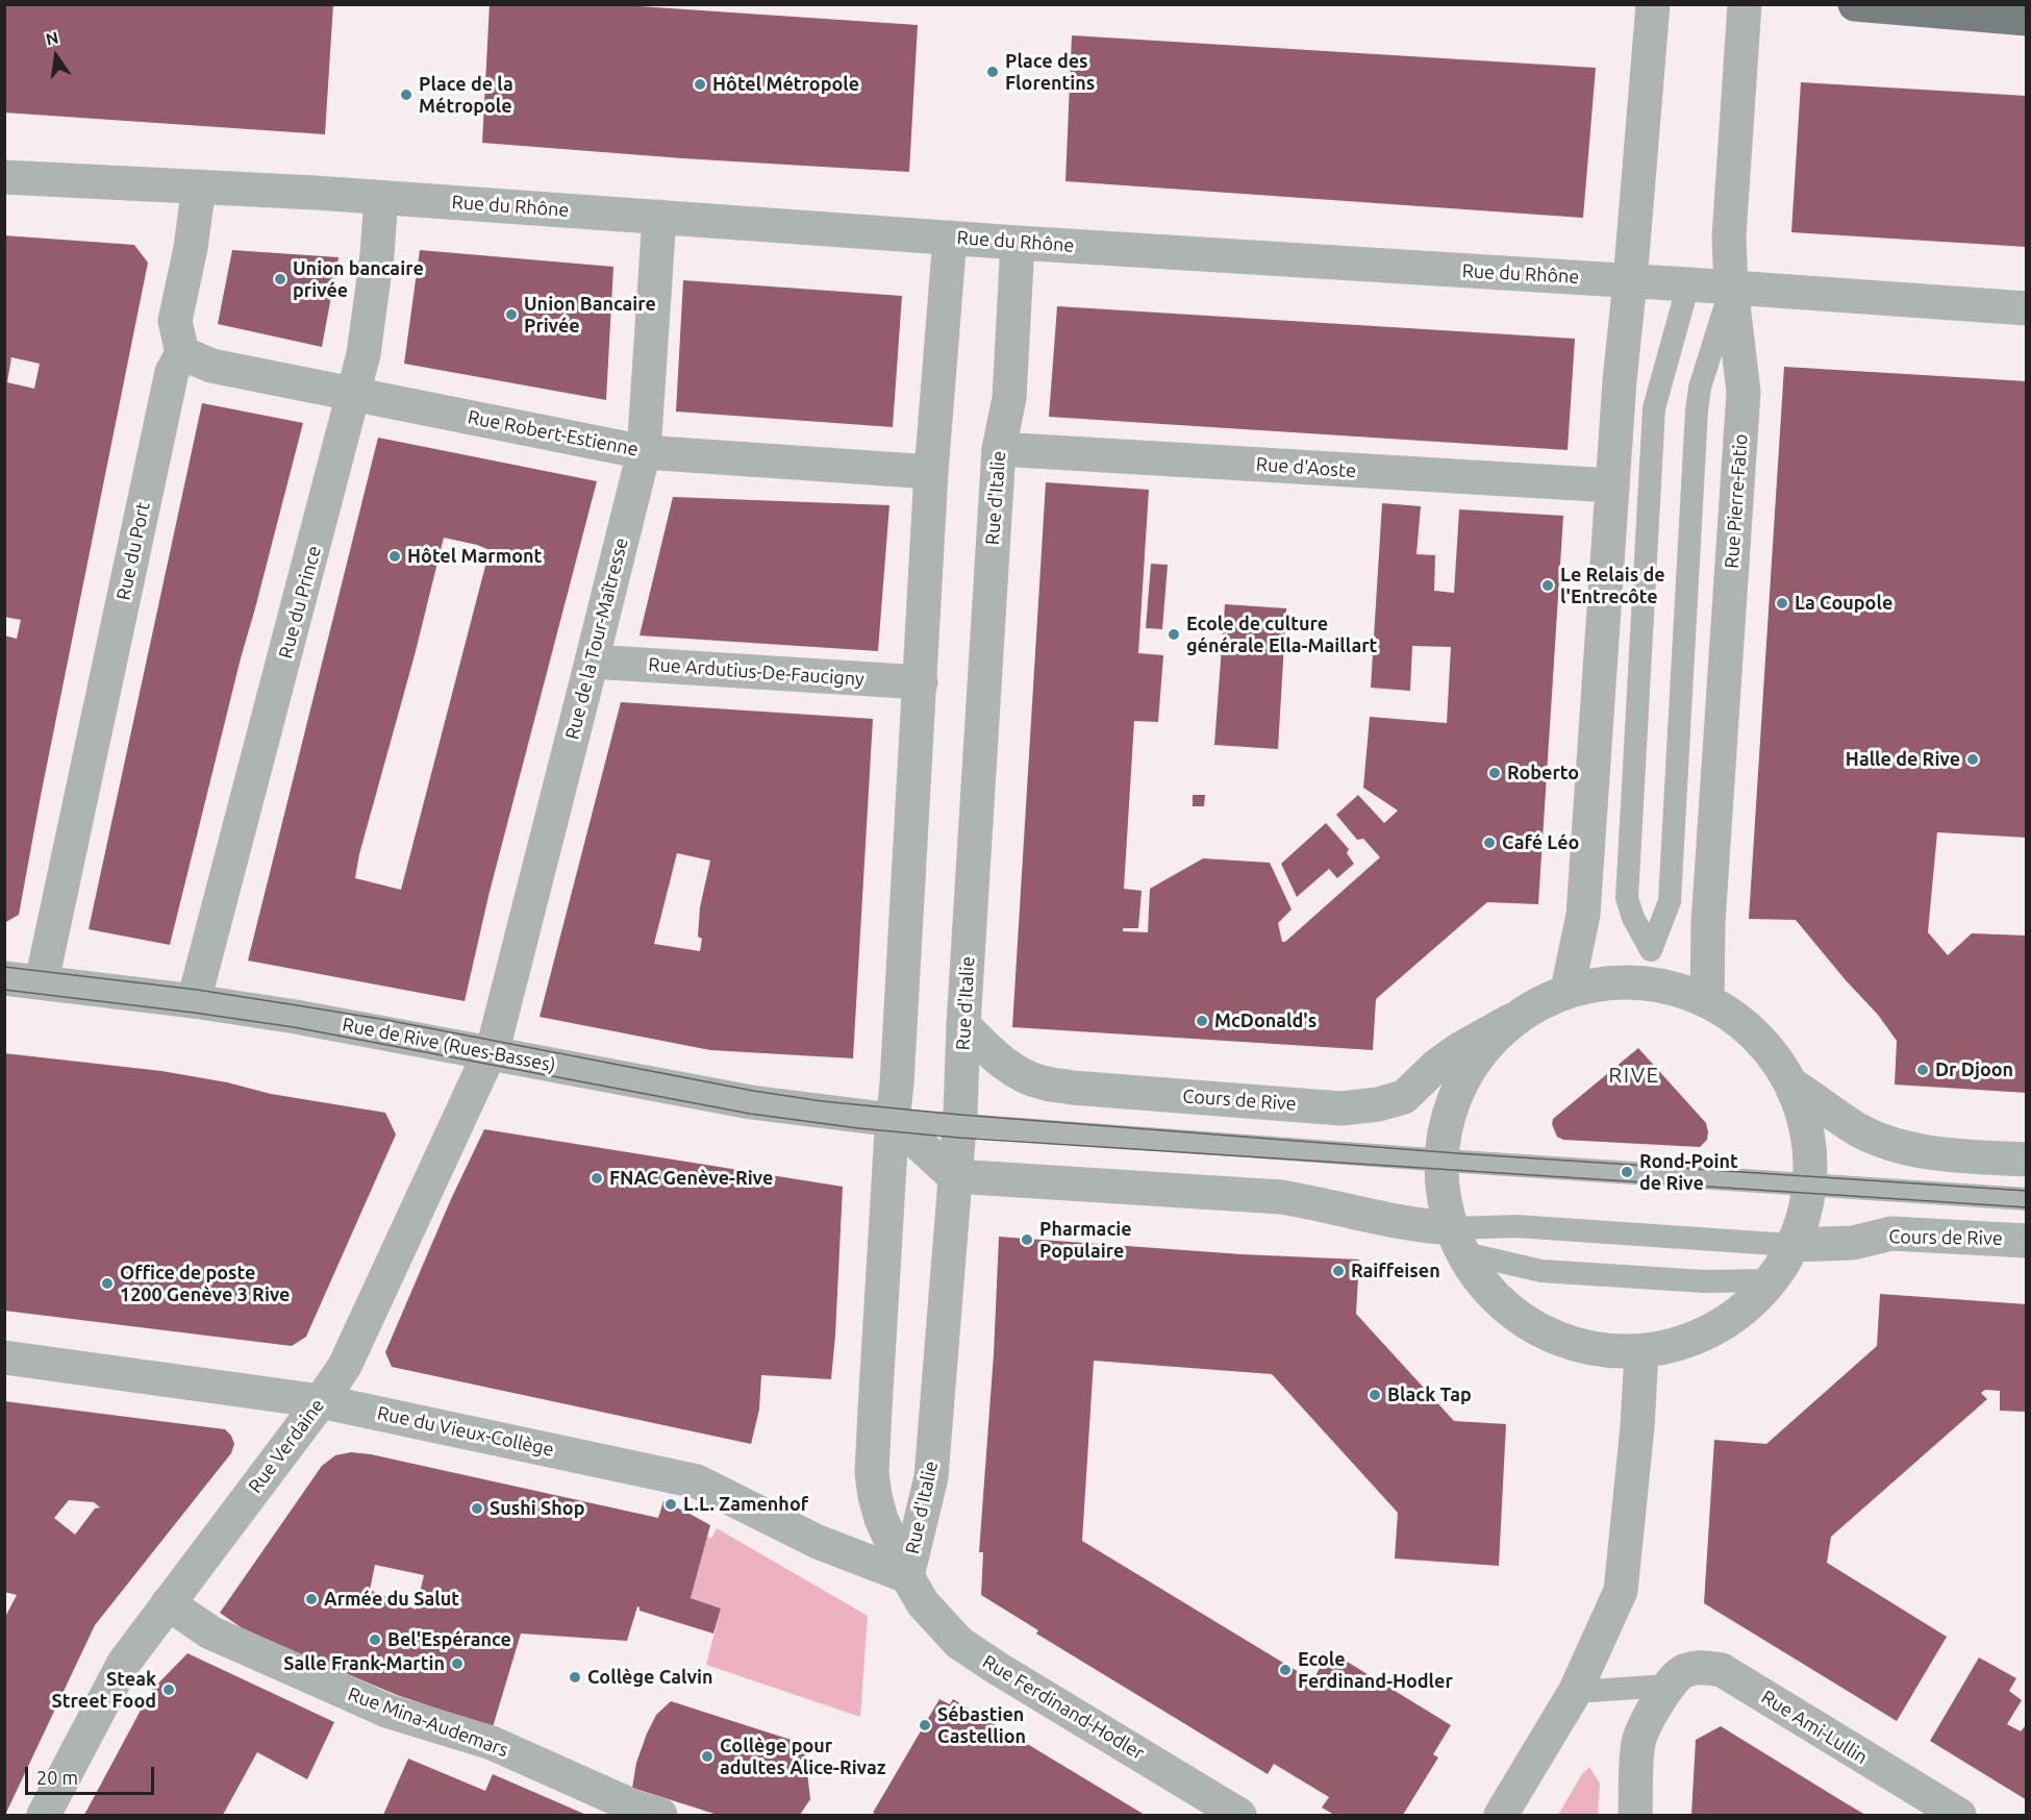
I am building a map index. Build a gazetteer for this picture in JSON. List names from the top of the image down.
{
  "streets": {
    "street": [
      "Rue du Rhône",
      "Rue Robert-Estienne",
      "Rue d'Aoste",
      "Rue d'Italie",
      "Rue Pierre-Fatio",
      "Rue du Port",
      "Rue du Prince",
      "Rue de la Tour-Maîtresse",
      "Rue Ardutius-De-Faucigny",
      "Rue de Rive (Rues-Basses)",
      "Cours de Rive",
      "Rue du Vieux-Collège",
      "Rue Verdaine",
      "Rue Ferdinand-Hodler",
      "Rue Mina-Audemars",
      "Rue Ami-Lullin"
    ]
  },
  "crossings": [
    ["Rue du Rhône", "Rue d'Italie"],
    ["Rue du Rhône", "Rue Pierre-Fatio"],
    ["Rue du Rhône", "Rue du Prince"],
    ["Rue du Rhône", "Rue de la Tour-Maîtresse"],
    ["Rue Robert-Estienne", "Rue d'Italie"],
    ["Rue Robert-Estienne", "Rue du Port"],
    ["Rue Robert-Estienne", "Rue du Prince"],
    ["Rue Robert-Estienne", "Rue de la Tour-Maîtresse"],
    ["Rue d'Aoste", "Rue d'Italie"],
    ["Rue d'Italie", "Rue Ardutius-De-Faucigny"],
    ["Rue d'Italie", "Rue de Rive (Rues-Basses)"],
    ["Rue d'Italie", "Cours de Rive"],
    ["Rue d'Italie", "Rue du Vieux-Collège"],
    ["Rue d'Italie", "Rue Ferdinand-Hodler"],
    ["Rue du Port", "Rue de Rive (Rues-Basses)"],
    ["Rue du Prince", "Rue de Rive (Rues-Basses)"],
    ["Rue de la Tour-Maîtresse", "Rue Ardutius-De-Faucigny"],
    ["Rue de la Tour-Maîtresse", "Rue de Rive (Rues-Basses)"],
    ["Rue de la Tour-Maîtresse", "Rue Verdaine"],
    ["Rue de Rive (Rues-Basses)", "Rue Verdaine"],
    ["Rue du Vieux-Collège", "Rue Verdaine"],
    ["Rue du Vieux-Collège", "Rue Ferdinand-Hodler"],
    ["Rue Verdaine", "Rue Mina-Audemars"]
  ],
  "districts": ["RIVE"],
  "places": [
    "Place des Florentins",
    "Hôtel Métropole",
    "Place de la Métropole",
    "Union bancaire privée",
    "Union Bancaire Privée",
    "Hôtel Marmont",
    "Le Relais de l'Entrecôte",
    "La Coupole",
    "Ecole de culture générale Ella-Maillart",
    "Halle de Rive",
    "Roberto",
    "Café Léo",
    "McDonald's",
    "Dr Djoon",
    "Rond-Point de Rive",
    "FNAC Genève-Rive",
    "Pharmacie Populaire",
    "Raiffeisen",
    "Office de poste 1200 Genève 3 Rive",
    "Black Tap",
    "L.L. Zamenhof",
    "Sushi Shop",
    "Armée du Salut",
    "Bel'Espérance",
    "Salle Frank-Martin",
    "Ecole Ferdinand-Hodler",
    "Collège Calvin",
    "Steak Street Food",
    "Sébastien Castellion",
    "Collège pour adultes Alice-Rivaz"
  ],
  "scale_bar": "20 m",
  "north": "top"
}
